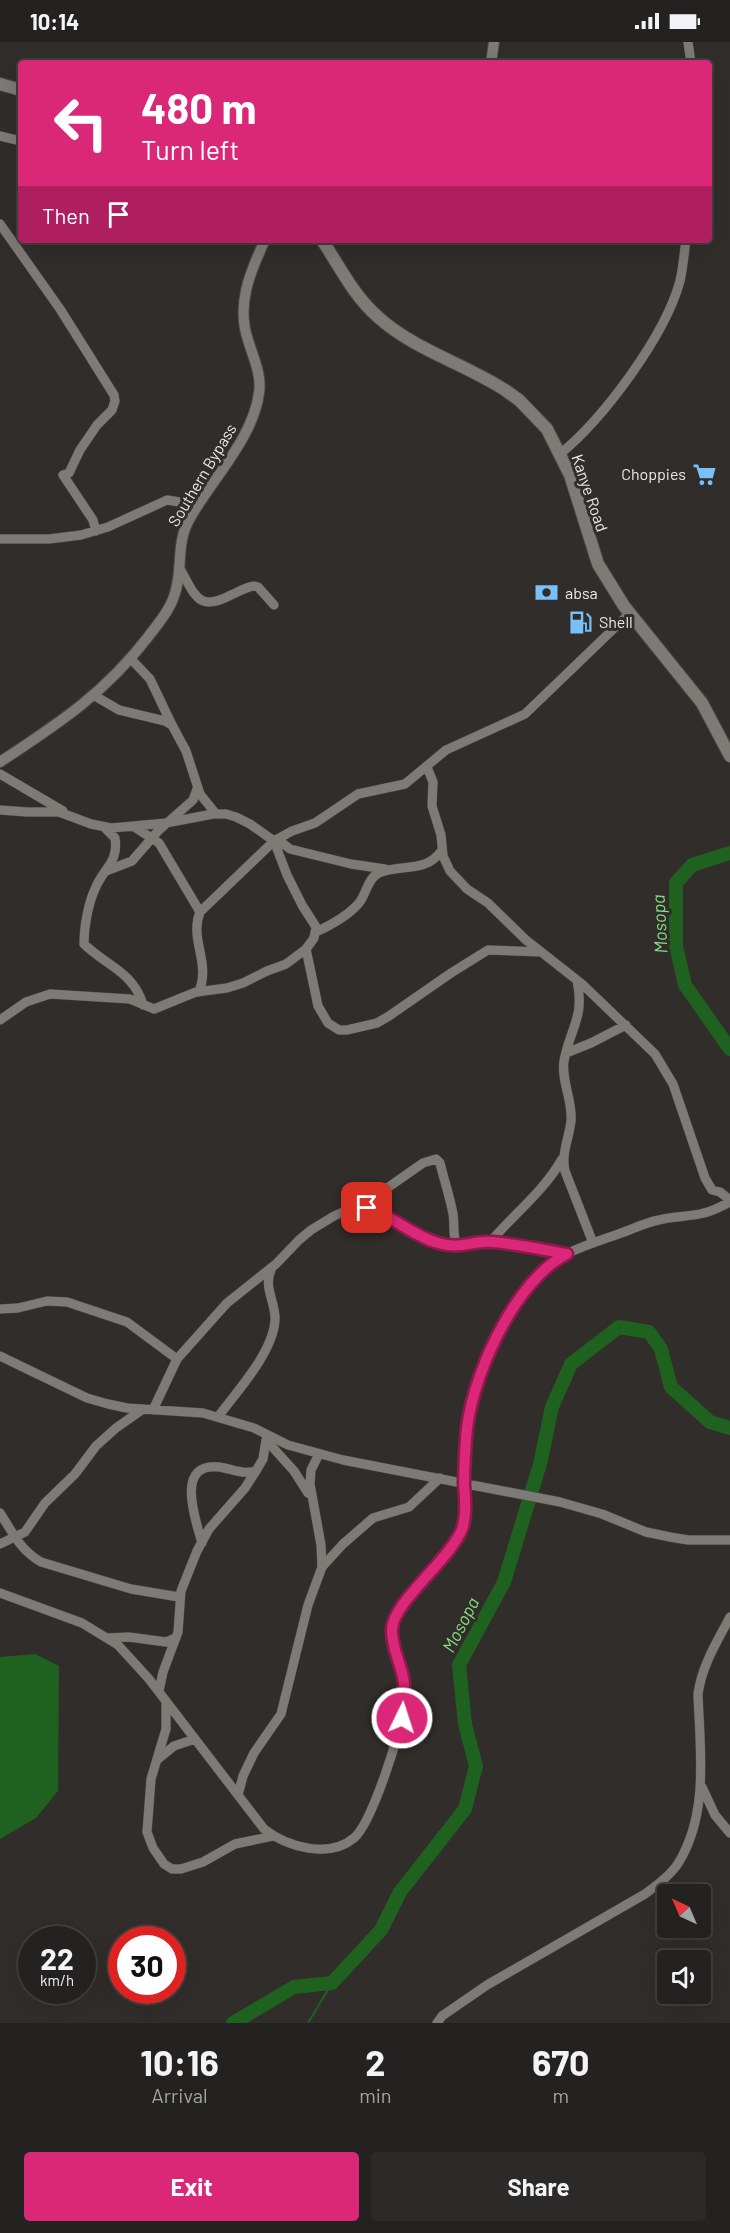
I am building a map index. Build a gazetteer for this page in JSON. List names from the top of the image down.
{
  "streets": {
    "main road": ["Kanye Road"],
    "street": ["Southern Bypass"]
  },
  "water": ["Mosopa"],
  "places": {
    "supermarket": ["Choppies"],
    "bank": ["absa"],
    "fuel station": ["Shell"]
  },
  "north": "top left",
  "page": {
    "status": "10:14",
    "turn": ["480 m", "Turn left"],
    "then": "Then",
    "speed": "22 km/h",
    "limit": "30",
    "eta": [
      "10:16",
      "Arrival",
      "2",
      "min",
      "670",
      "m"
    ],
    "buttons": ["Exit", "Share"]
  }
}
